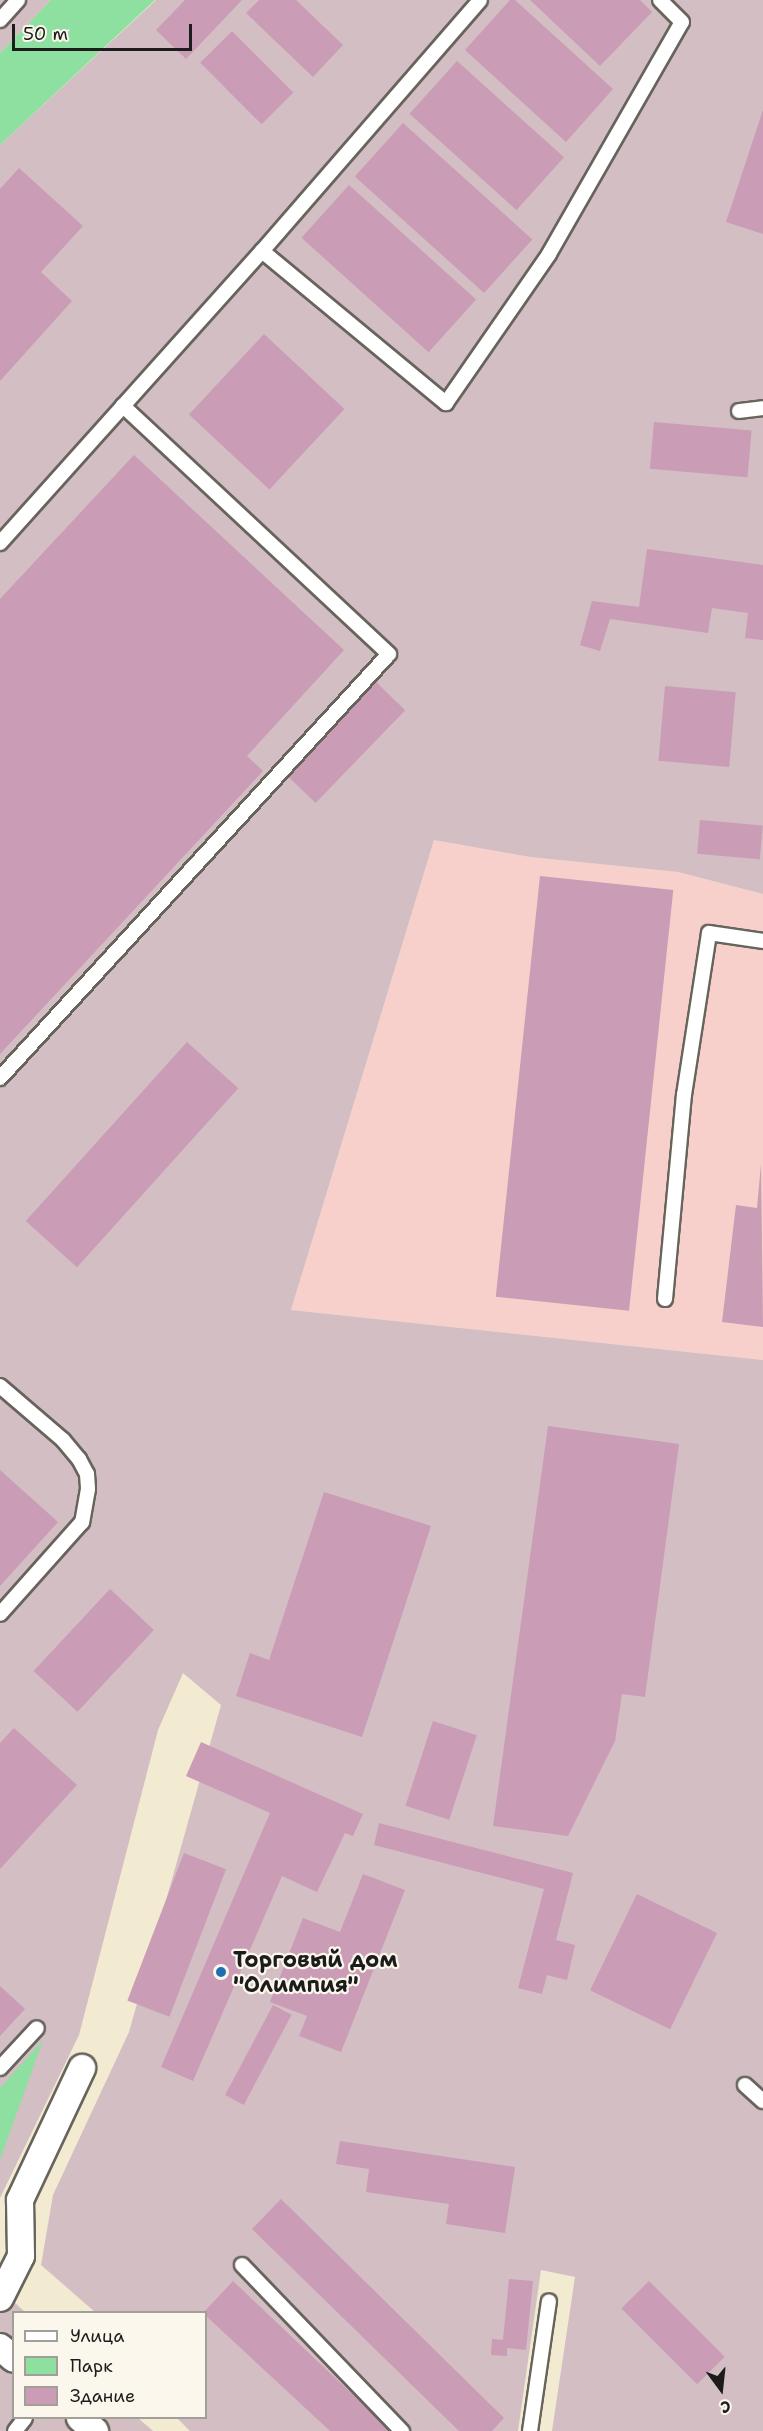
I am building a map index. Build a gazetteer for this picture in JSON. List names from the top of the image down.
{
  "places": ["Торговый дом \"Олимпия\""],
  "legend": ["Улица", "Парк", "Здание"],
  "scale_bar": "50 m",
  "north": "bottom"
}
